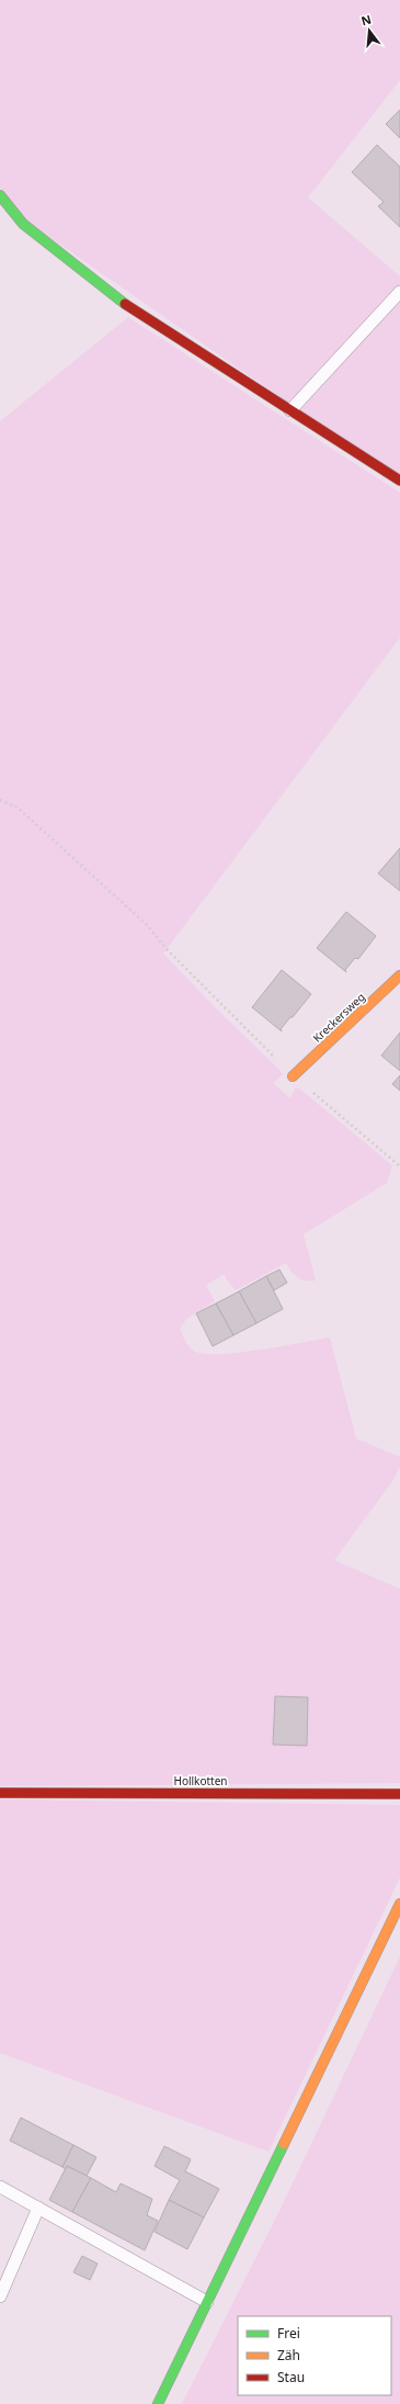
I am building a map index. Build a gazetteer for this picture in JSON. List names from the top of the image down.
{
  "streets": {
    "street": ["Kreckersweg", "Hollkotten"]
  },
  "legend": ["Frei", "Zäh", "Stau"],
  "north": "top"
}
